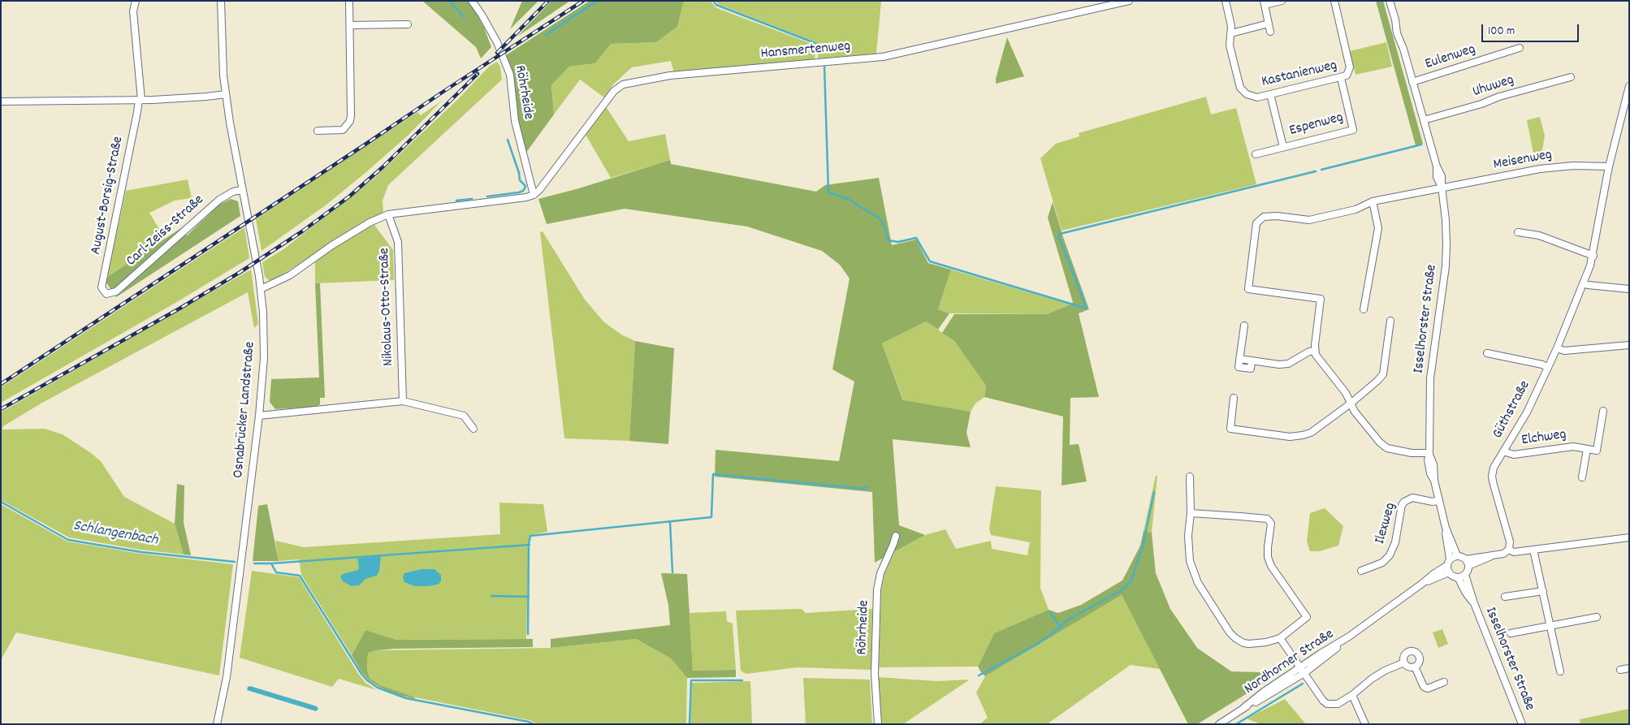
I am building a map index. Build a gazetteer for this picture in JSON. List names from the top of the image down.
{
  "streets": {
    "street": [
      "Hansmertenweg",
      "Eulenweg",
      "Kastanienweg",
      "Uhuweg",
      "Röhrheide",
      "Espenweg",
      "Meisenweg",
      "August-Borsig-Straße",
      "Carl-Zeiss-Straße",
      "Nikolaus-Otto-Straße",
      "Isselhorster Straße",
      "Osnabrücker Landstraße",
      "Güthstraße",
      "Elchweg",
      "Ilexweg",
      "Nordhorner Straße"
    ]
  },
  "crossings": [
    ["Hansmertenweg", "Röhrheide"],
    ["Eulenweg", "Isselhorster Straße"],
    ["Kastanienweg", "Espenweg"],
    ["Uhuweg", "Isselhorster Straße"],
    ["Meisenweg", "Isselhorster Straße"],
    ["Meisenweg", "Güthstraße"],
    ["August-Borsig-Straße", "Carl-Zeiss-Straße"],
    ["Carl-Zeiss-Straße", "Osnabrücker Landstraße"],
    ["Isselhorster Straße", "Ilexweg"],
    ["Isselhorster Straße", "Nordhorner Straße"],
    ["Güthstraße", "Elchweg"]
  ],
  "water": ["Schlangenbach"],
  "scale_bar": "100 m"
}
